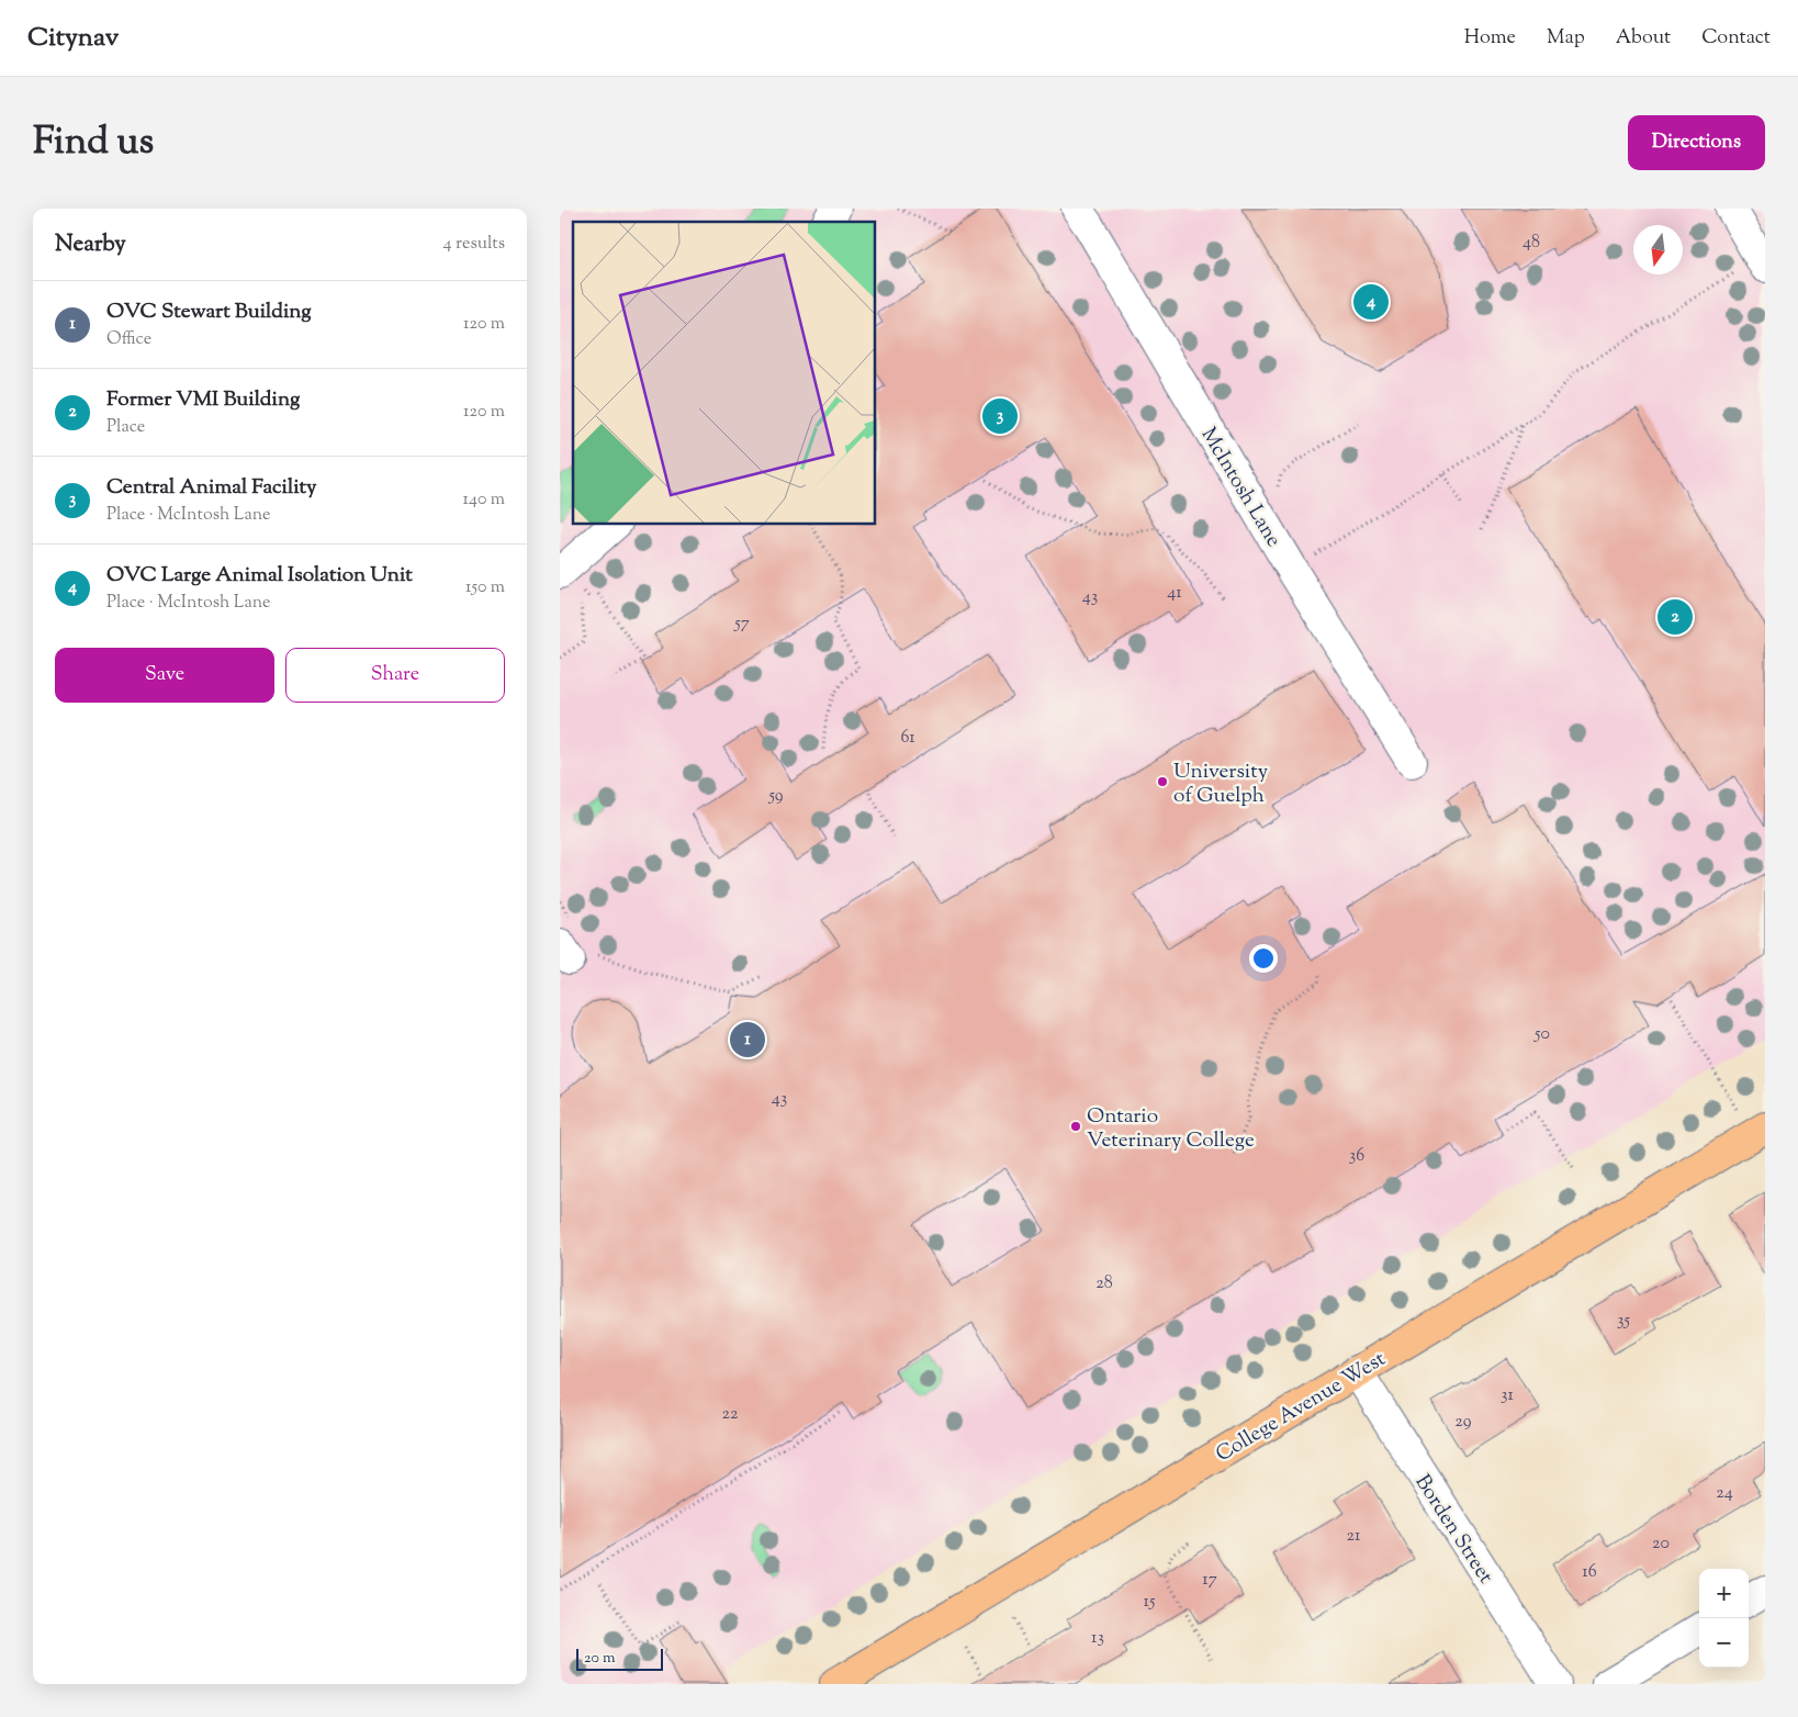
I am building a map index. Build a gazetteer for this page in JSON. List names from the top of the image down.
{
  "streets": {
    "main road": ["College Avenue West"],
    "street": ["McIntosh Lane", "Borden Street"]
  },
  "crossings": [
    ["College Avenue West", "Borden Street"]
  ],
  "places": ["University of Guelph", "Ontario Veterinary College"],
  "house_numbers": [
    "48",
    "41",
    "43",
    "57",
    "61",
    "59",
    "50",
    "43",
    "36",
    "28",
    "35",
    "31",
    "22",
    "29",
    "24",
    "21",
    "20",
    "16",
    "17",
    "15",
    "13"
  ],
  "scale_bar": "20 m",
  "north": "bottom",
  "page": {
    "header": "Citynav",
    "nav": [
      "Home",
      "Map",
      "About",
      "Contact"
    ],
    "title": "Find us",
    "buttons": [
      "Directions",
      ["Save", "Share"]
    ],
    "heading": ["Nearby", "4 results"],
    "list": [
      {
        "mark": "1",
        "name": "OVC Stewart Building",
        "note": "Office",
        "value": "120 m"
      },
      {
        "mark": "2",
        "name": "Former VMI Building",
        "note": "Place",
        "value": "120 m"
      },
      {
        "mark": "3",
        "name": "Central Animal Facility",
        "note": "Place · McIntosh Lane",
        "value": "140 m"
      },
      {
        "mark": "4",
        "name": "OVC Large Animal Isolation Unit",
        "note": "Place · McIntosh Lane",
        "value": "150 m"
      }
    ],
    "pins": [
      "4",
      "3",
      "2",
      "1"
    ],
    "map_buttons": ["+", "−"],
    "scale": "20 m"
  }
}
